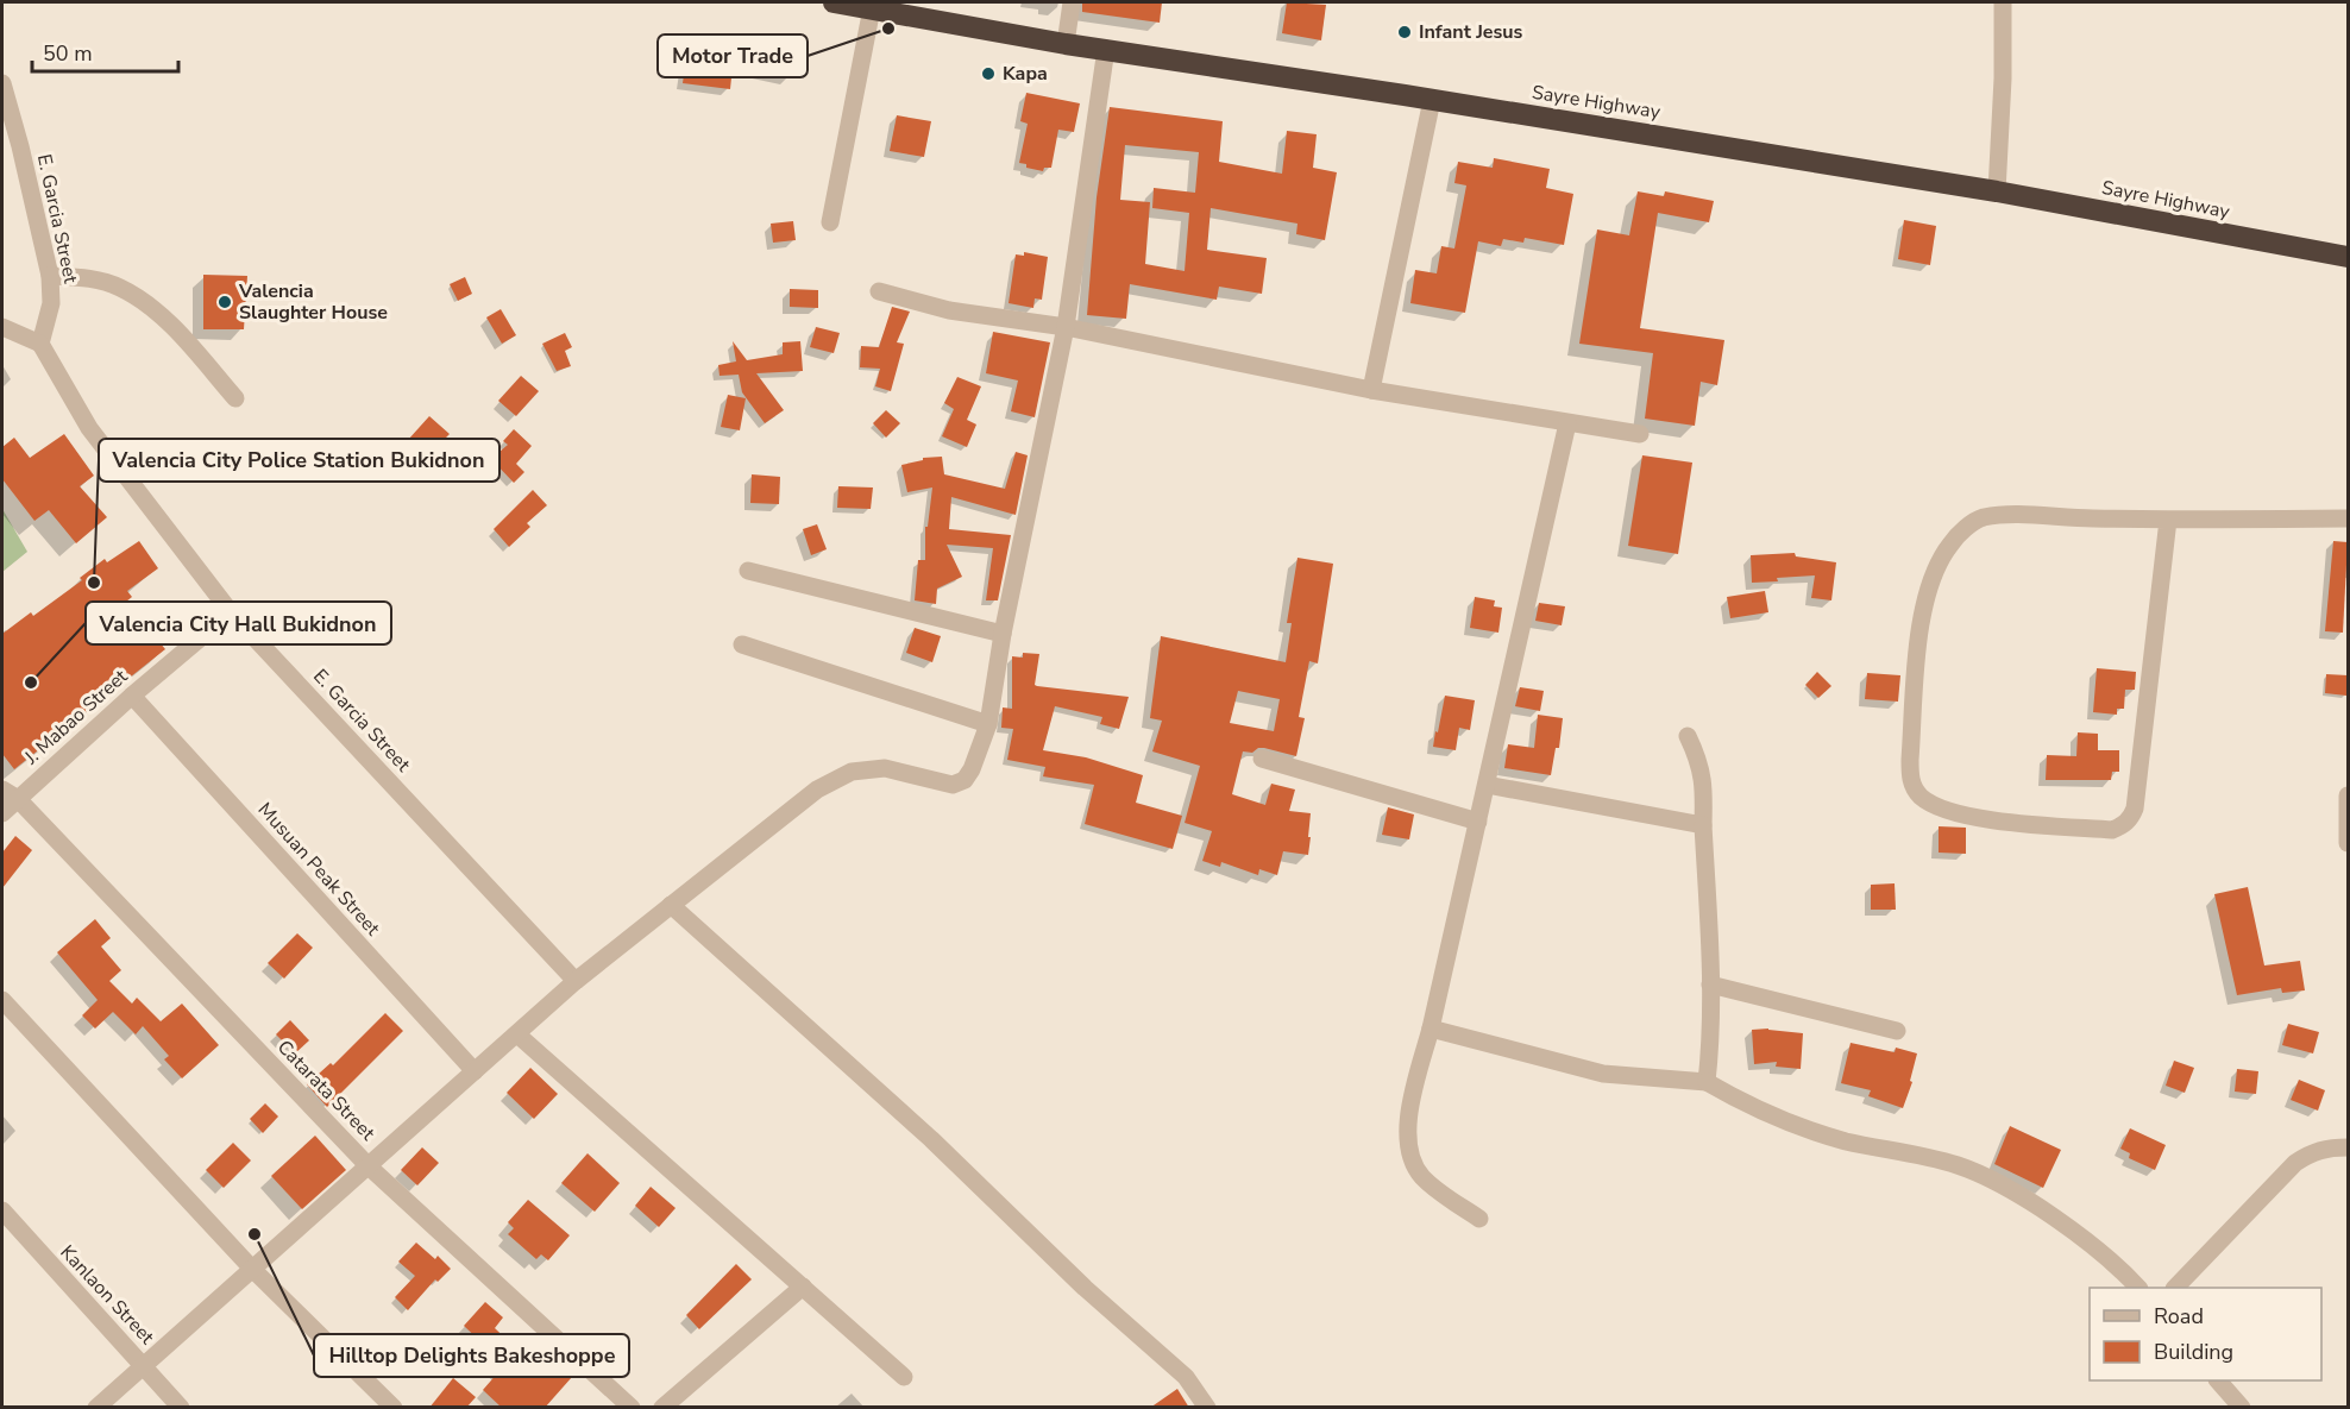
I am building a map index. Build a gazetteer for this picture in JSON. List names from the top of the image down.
{
  "streets": {
    "highway": ["Sayre Highway"],
    "street": [
      "E. Garcia Street",
      "J. Mabao Street",
      "Musuan Peak Street",
      "Catarata Street",
      "Kanlaon Street"
    ]
  },
  "crossings": [
    ["E. Garcia Street", "J. Mabao Street"],
    ["J. Mabao Street", "Musuan Peak Street"],
    ["J. Mabao Street", "Catarata Street"]
  ],
  "places": [
    "Motor Trade",
    "Infant Jesus",
    "Kapa",
    "Valencia Slaughter House",
    "Valencia City Police Station Bukidnon",
    "Valencia City Hall Bukidnon",
    "Hilltop Delights Bakeshoppe"
  ],
  "legend": ["Road", "Building"],
  "scale_bar": "50 m"
}
